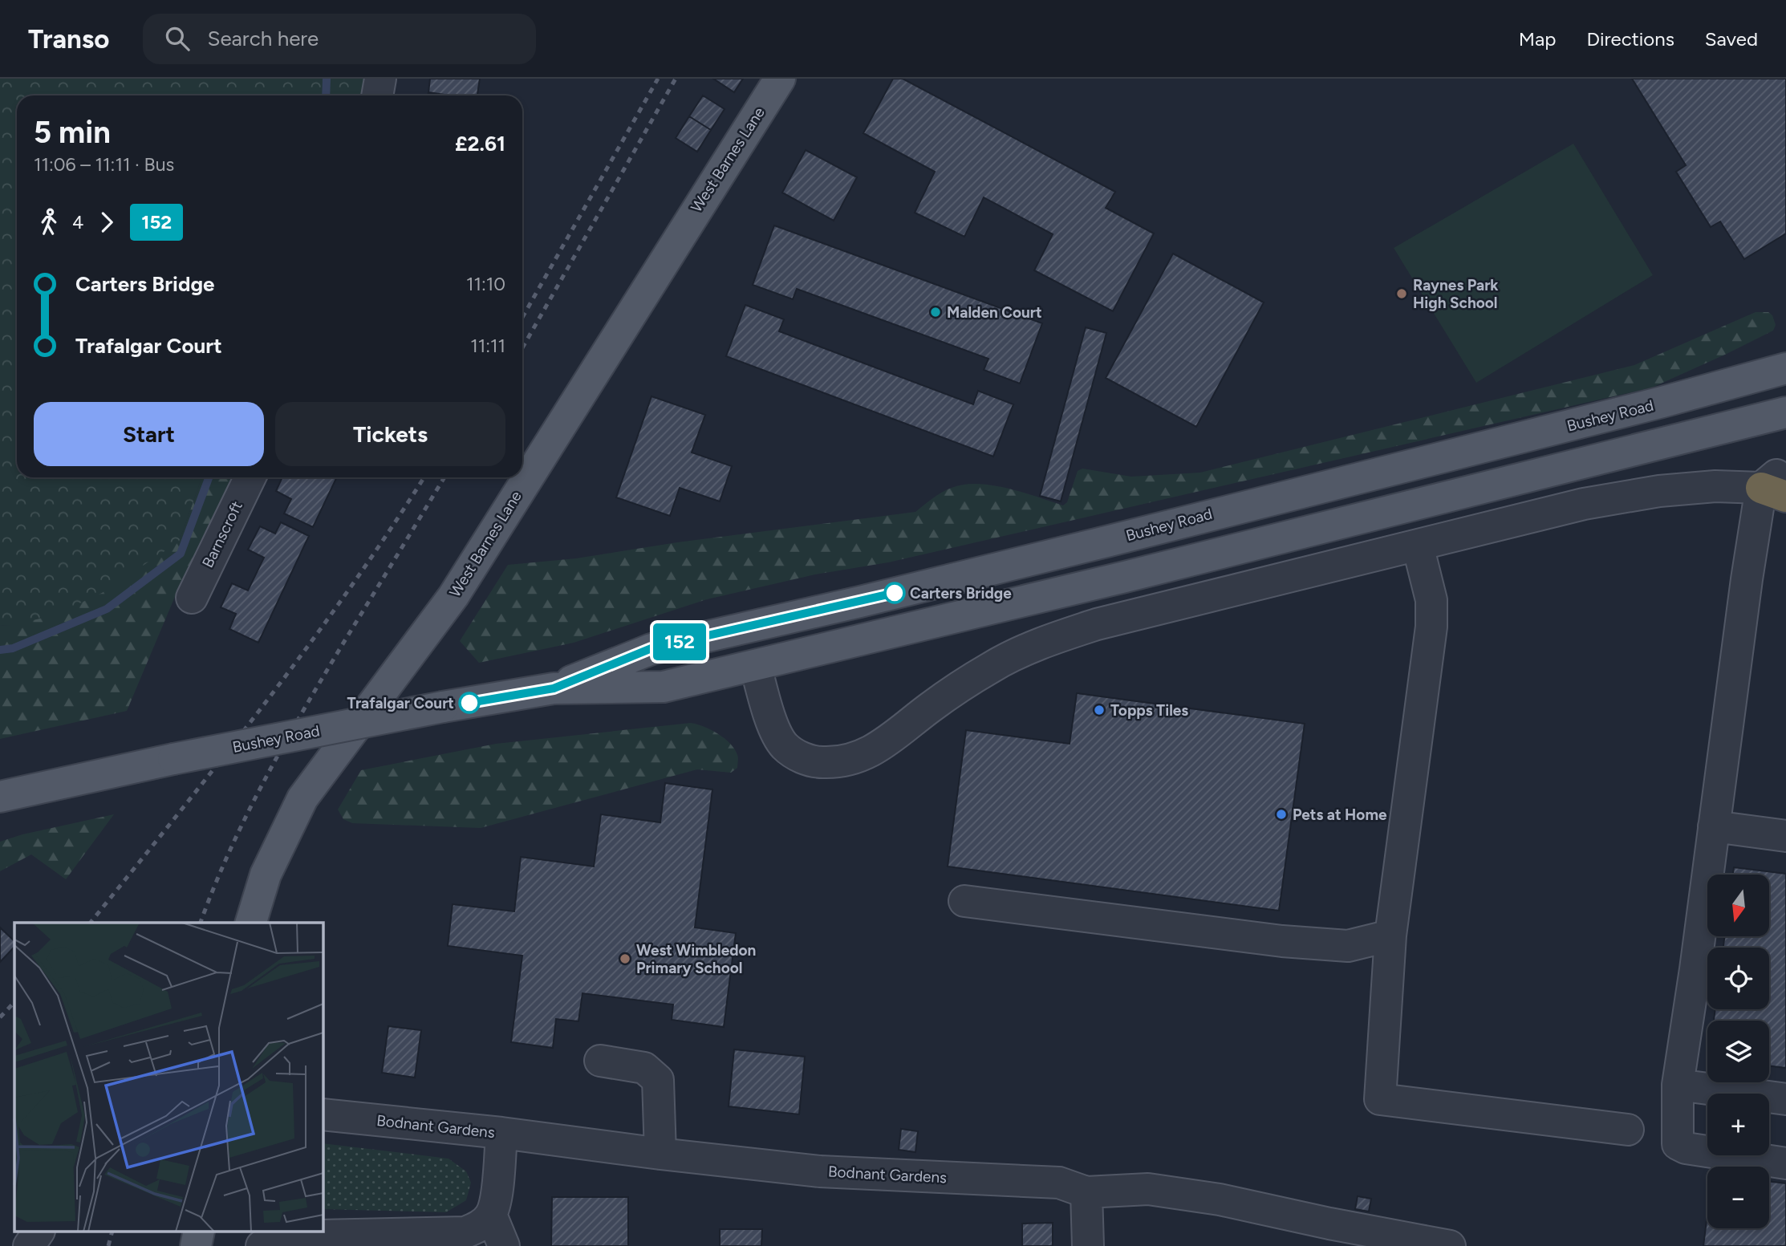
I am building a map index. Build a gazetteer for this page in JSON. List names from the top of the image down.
{
  "streets": {
    "main road": ["West Barnes Lane", "Bushey Road"],
    "street": ["Barnscroft", "Bodnant Gardens"]
  },
  "places": [
    "Raynes Park High School",
    "Malden Court",
    "Carters Bridge",
    "Trafalgar Court",
    "Topps Tiles",
    "Pets at Home",
    "West Wimbledon Primary School"
  ],
  "lines": ["bus line 152"],
  "north": "bottom",
  "page": {
    "header": "Transo",
    "search": "Search here",
    "nav": ["Map", "Directions", "Saved"],
    "on_map": "152",
    "heading": ["5 min", "11:06 – 11:11 · Bus", "£2.61"],
    "legs": ["4", "152"],
    "list": [
      {
        "name": "Carters Bridge",
        "value": "11:10"
      },
      {
        "name": "Trafalgar Court",
        "value": "11:11"
      }
    ],
    "buttons": ["Start", "Tickets"],
    "map_buttons": ["+", "−"]
  }
}
